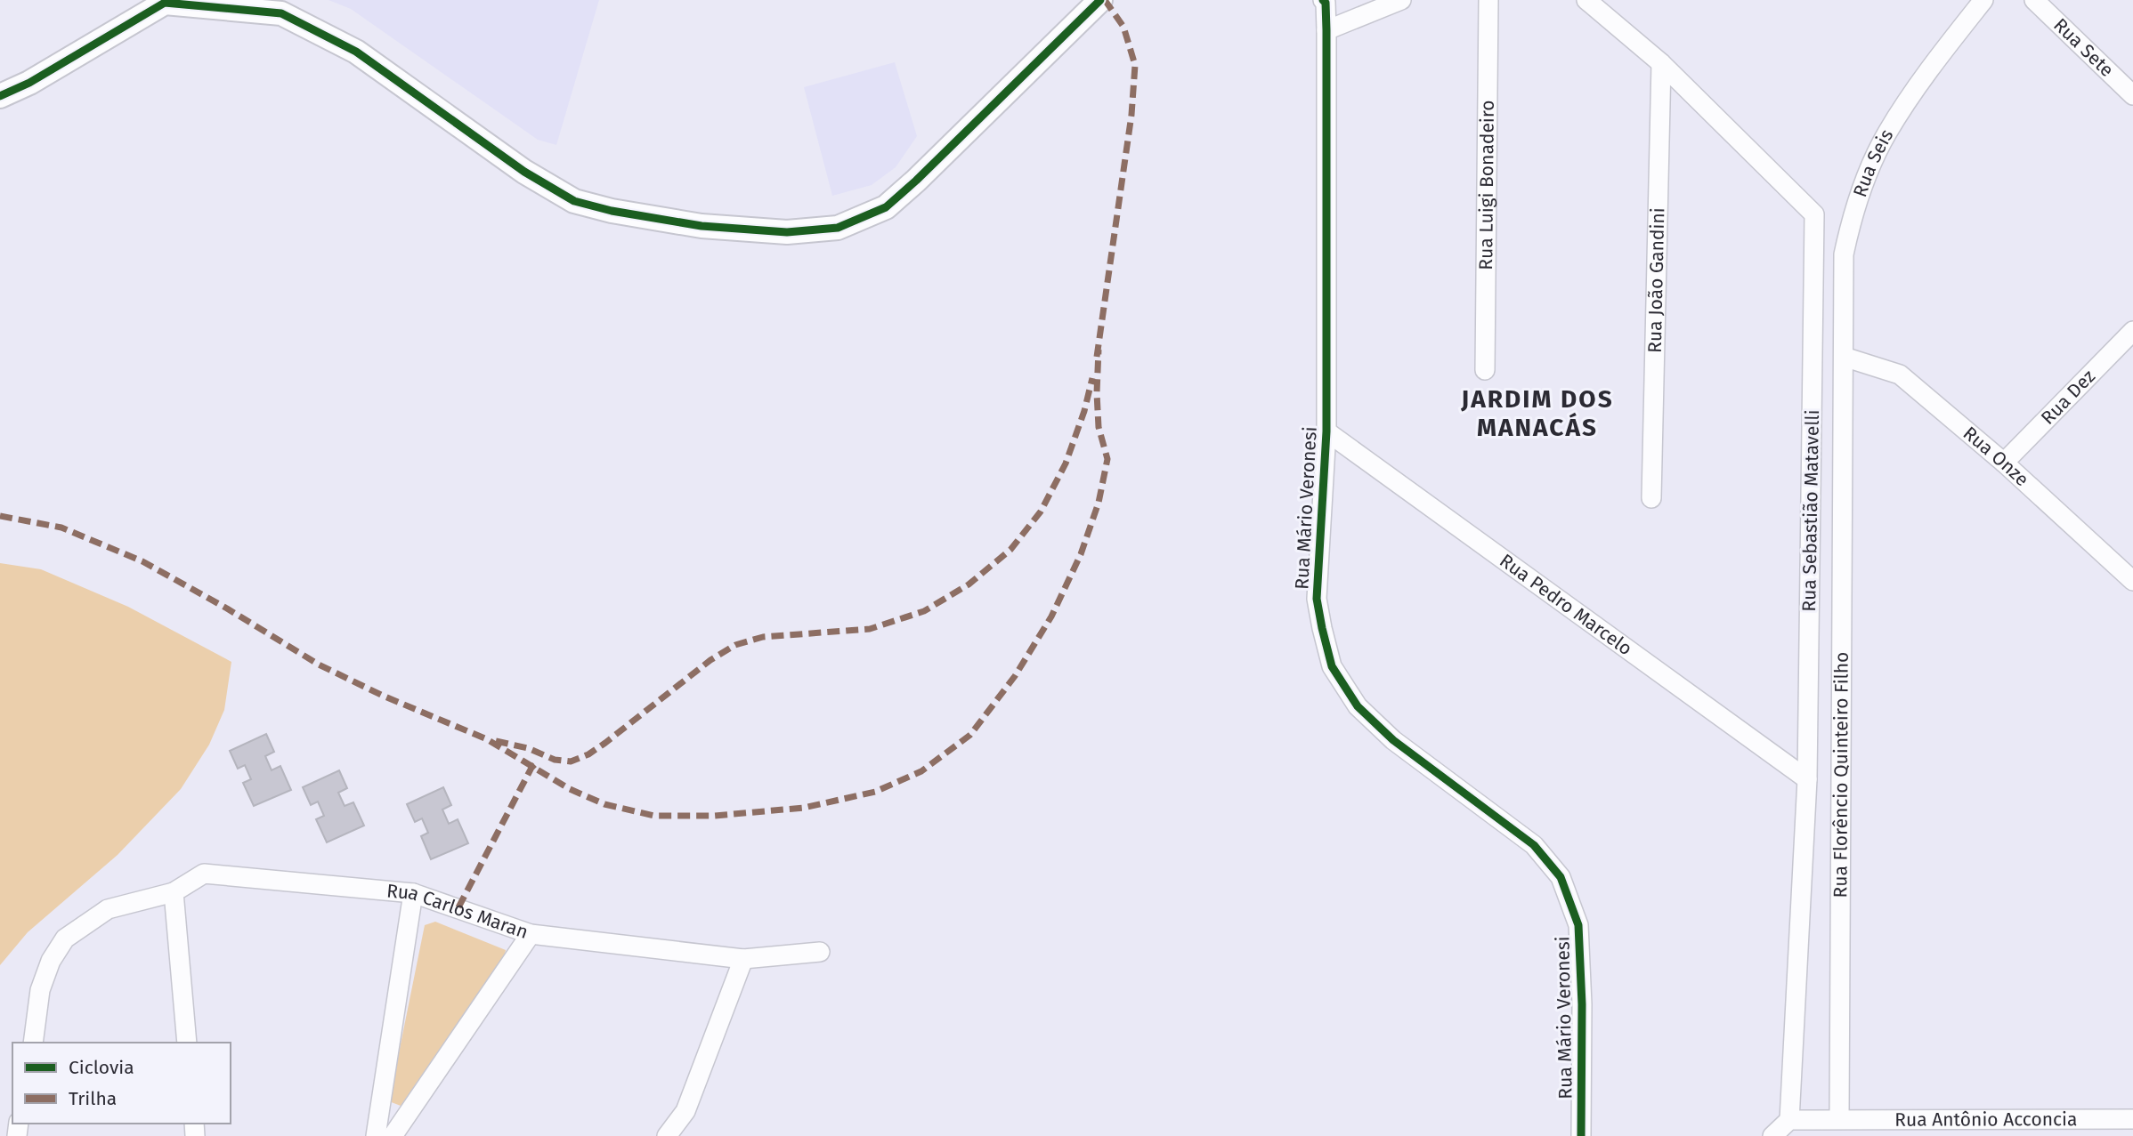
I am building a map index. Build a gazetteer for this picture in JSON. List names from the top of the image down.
{
  "streets": {
    "street": [
      "Rua Sete",
      "Rua Seis",
      "Rua Luigi Bonadeiro",
      "Rua João Gandini",
      "Rua Dez",
      "Rua Onze",
      "Rua Mário Veronesi",
      "Rua Sebastião Matavelli",
      "Rua Pedro Marcelo",
      "Rua Florêncio Quinteiro Filho",
      "Rua Carlos Maran",
      "Rua Antônio Acconcia"
    ]
  },
  "crossings": [
    ["Rua Seis", "Rua Onze"],
    ["Rua Seis", "Rua Florêncio Quinteiro Filho"],
    ["Rua João Gandini", "Rua Sebastião Matavelli"],
    ["Rua Dez", "Rua Onze"],
    ["Rua Onze", "Rua Florêncio Quinteiro Filho"],
    ["Rua Mário Veronesi", "Rua Pedro Marcelo"],
    ["Rua Sebastião Matavelli", "Rua Pedro Marcelo"],
    ["Rua Florêncio Quinteiro Filho", "Rua Antônio Acconcia"]
  ],
  "districts": ["JARDIM DOS MANACÁS"],
  "legend": ["Ciclovia", "Trilha"]
}
